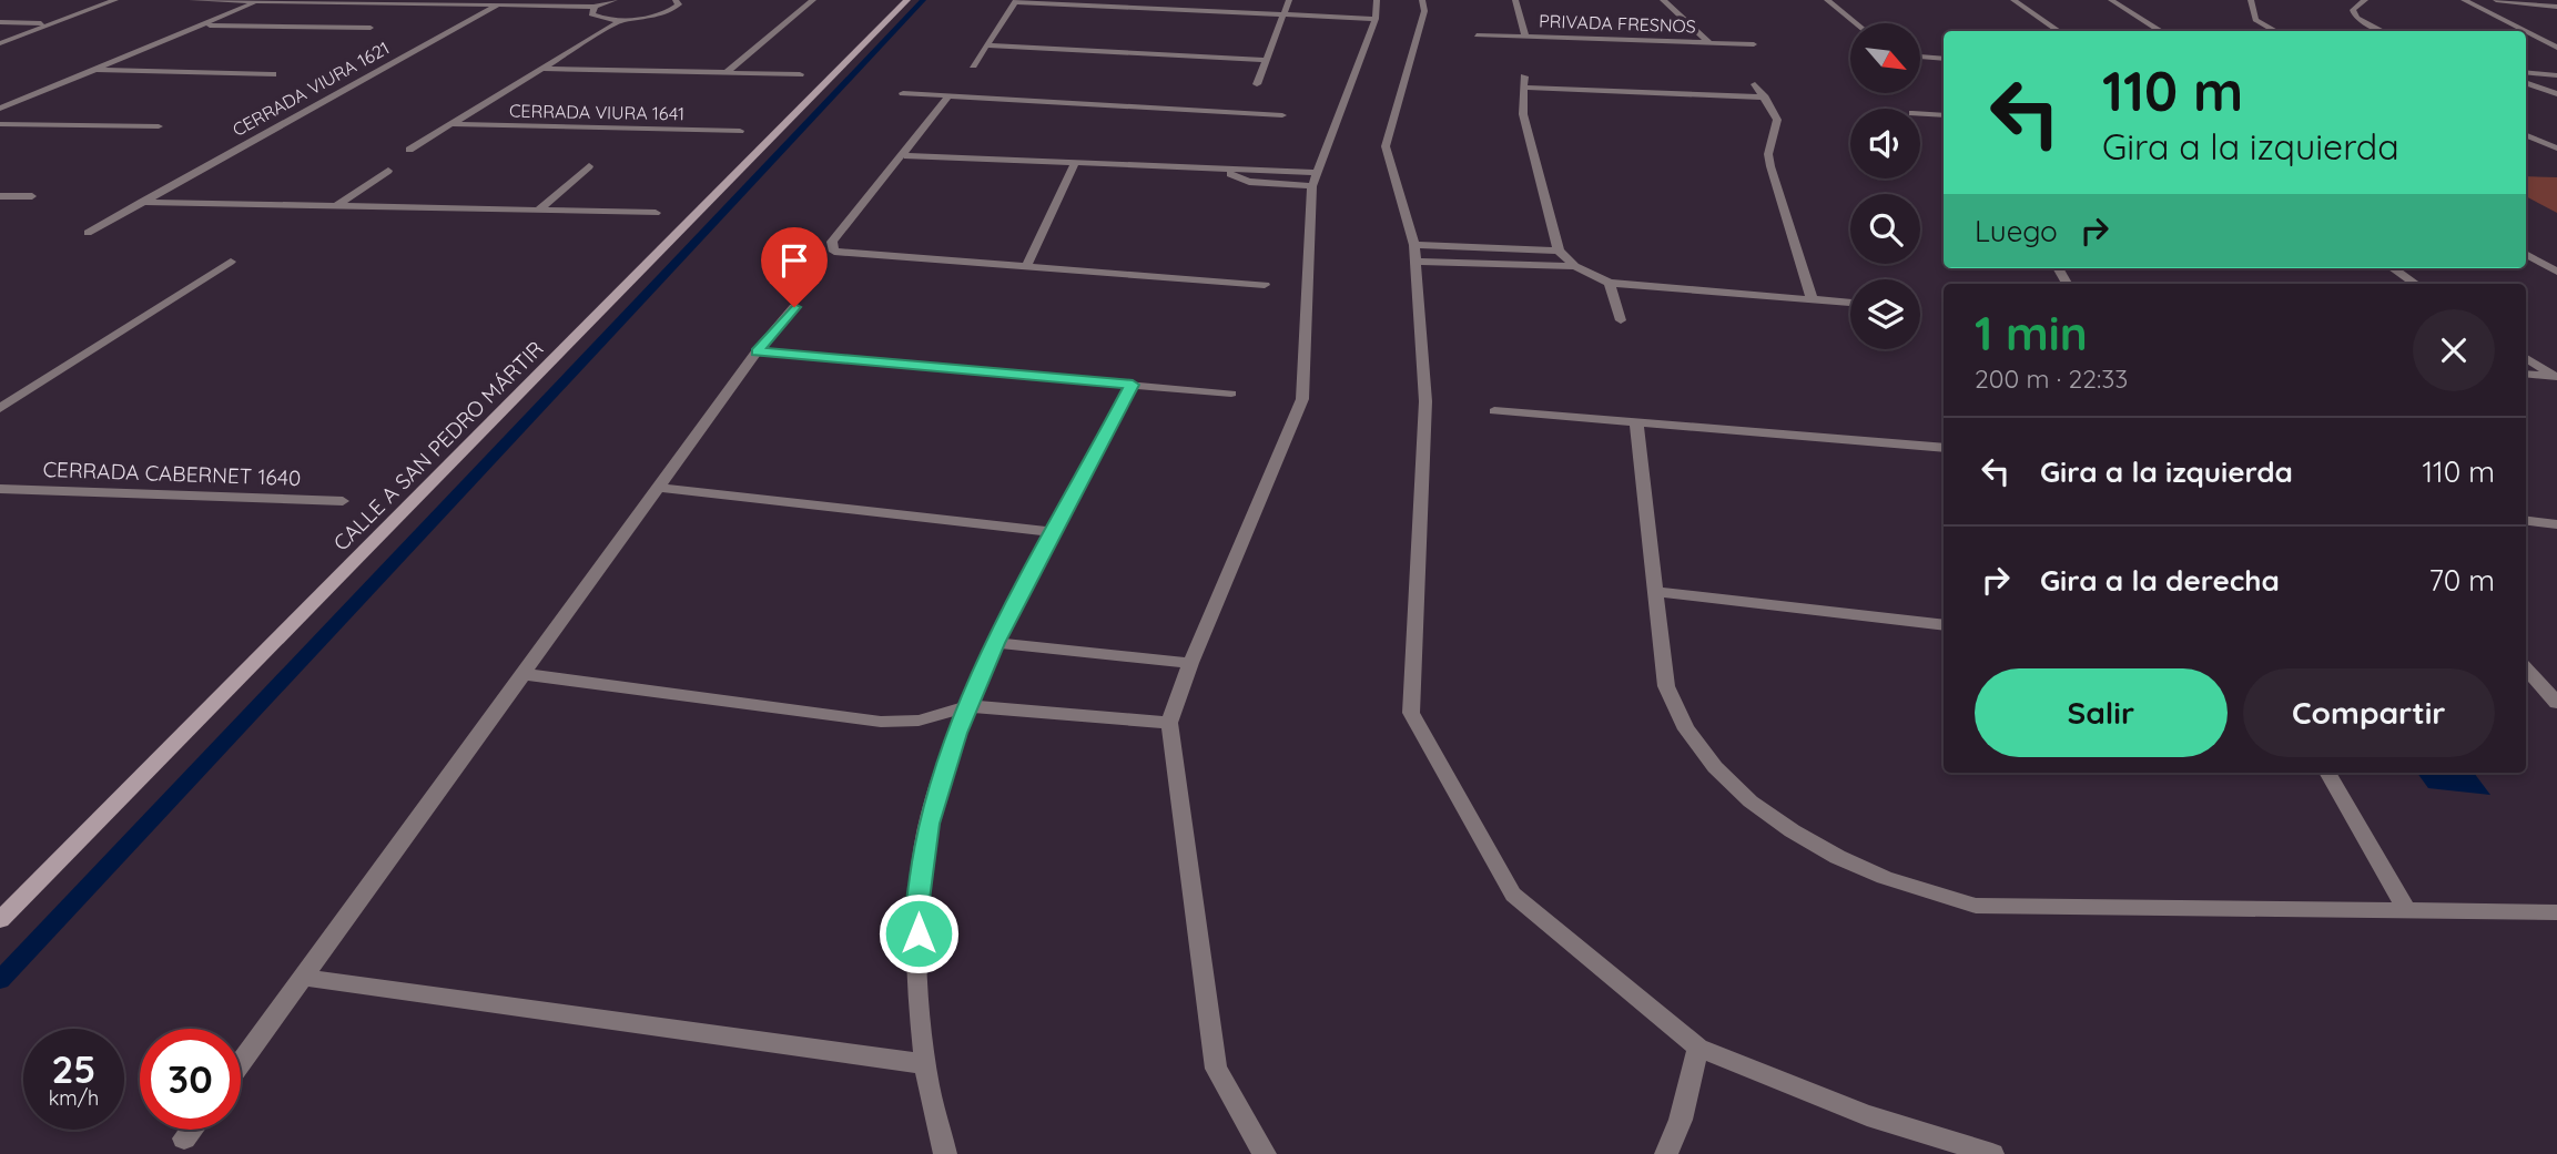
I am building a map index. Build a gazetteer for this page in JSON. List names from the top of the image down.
{
  "streets": {
    "main road": ["CALLE A SAN PEDRO MÁRTIR"],
    "street": [
      "PRIVADA FRESNOS",
      "CERRADA VIURA 1621",
      "CERRADA VIURA 1641",
      "CERRADA CABERNET 1640"
    ]
  },
  "north": "bottom right",
  "page": {
    "turn": ["110 m", "Gira a la izquierda"],
    "then": "Luego",
    "heading": ["1 min", "200 m · 22:33"],
    "list": [
      {
        "name": "Gira a la izquierda",
        "value": "110 m"
      },
      {
        "name": "Gira a la derecha",
        "value": "70 m"
      }
    ],
    "buttons": ["Salir", "Compartir"],
    "speed": "25 km/h",
    "limit": "30"
  }
}
